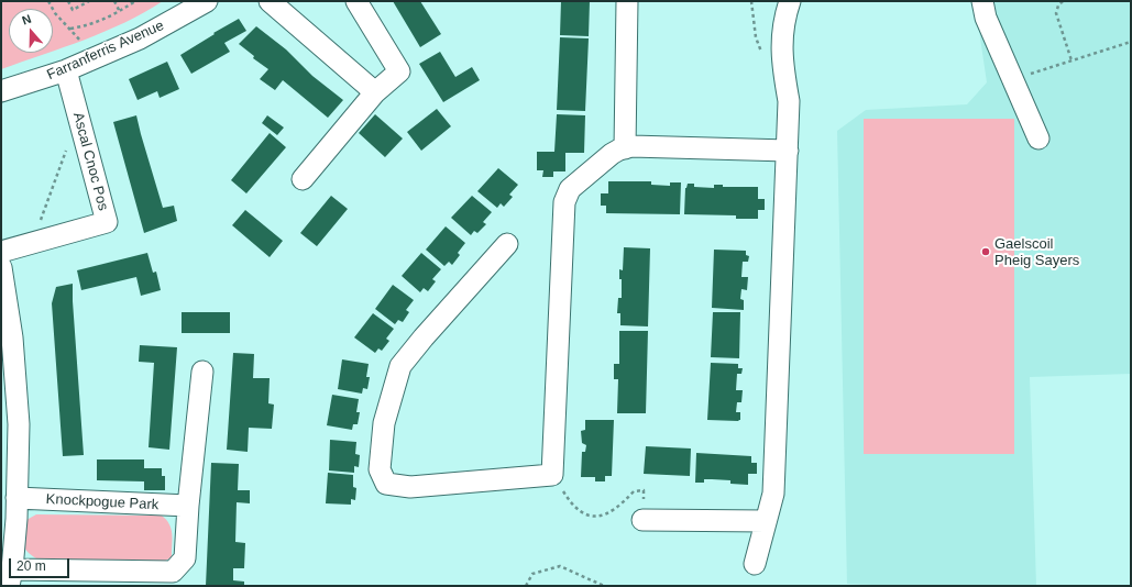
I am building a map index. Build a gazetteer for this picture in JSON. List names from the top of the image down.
{
  "streets": {
    "street": ["Farranferris Avenue", "Ascal Cnoc Pos", "Knockpogue Park"]
  },
  "crossings": [
    ["Farranferris Avenue", "Ascal Cnoc Pos"]
  ],
  "places": ["Gaelscoil Pheig Sayers"],
  "scale_bar": "20 m",
  "north": "top"
}
